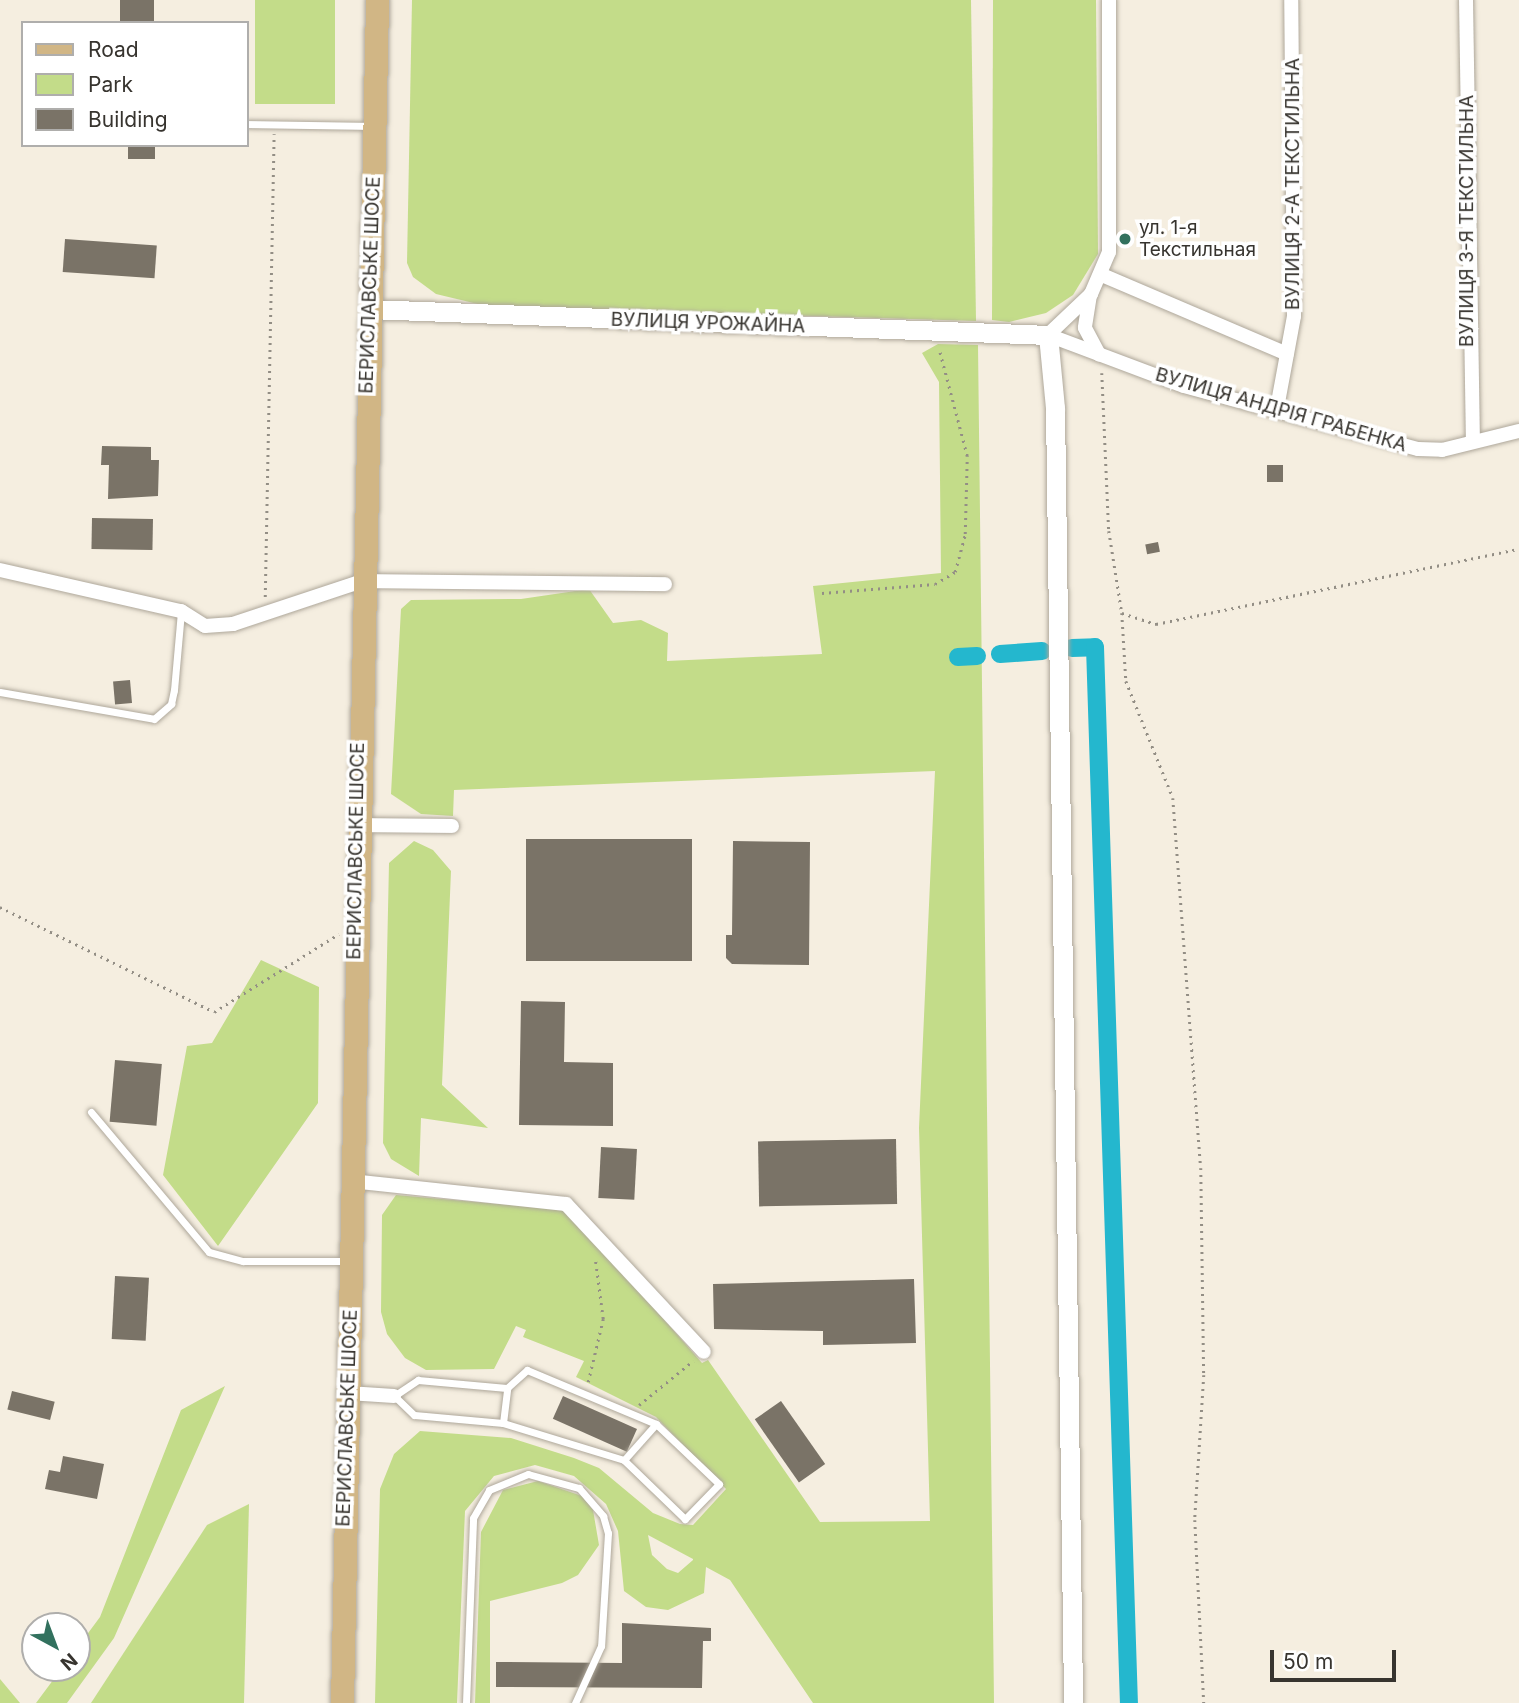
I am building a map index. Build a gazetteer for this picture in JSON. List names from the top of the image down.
{
  "streets": {
    "main road": ["БЕРИСЛАВСЬКЕ ШОСЕ"],
    "street": [
      "ВУЛИЦЯ 2-А ТЕКСТИЛЬНА",
      "ВУЛИЦЯ 3-Я ТЕКСТИЛЬНА",
      "ВУЛИЦЯ УРОЖАЙНА",
      "ВУЛИЦЯ АНДРІЯ ГРАБЕНКА"
    ]
  },
  "crossings": [
    ["ВУЛИЦЯ 2-А ТЕКСТИЛЬНА", "ВУЛИЦЯ АНДРІЯ ГРАБЕНКА"],
    ["ВУЛИЦЯ 3-Я ТЕКСТИЛЬНА", "ВУЛИЦЯ АНДРІЯ ГРАБЕНКА"],
    ["БЕРИСЛАВСЬКЕ ШОСЕ", "ВУЛИЦЯ УРОЖАЙНА"],
    ["ВУЛИЦЯ УРОЖАЙНА", "ВУЛИЦЯ АНДРІЯ ГРАБЕНКА"]
  ],
  "places": ["ул. 1-я Текстильная"],
  "legend": ["Road", "Park", "Building"],
  "scale_bar": "50 m",
  "north": "bottom right"
}
